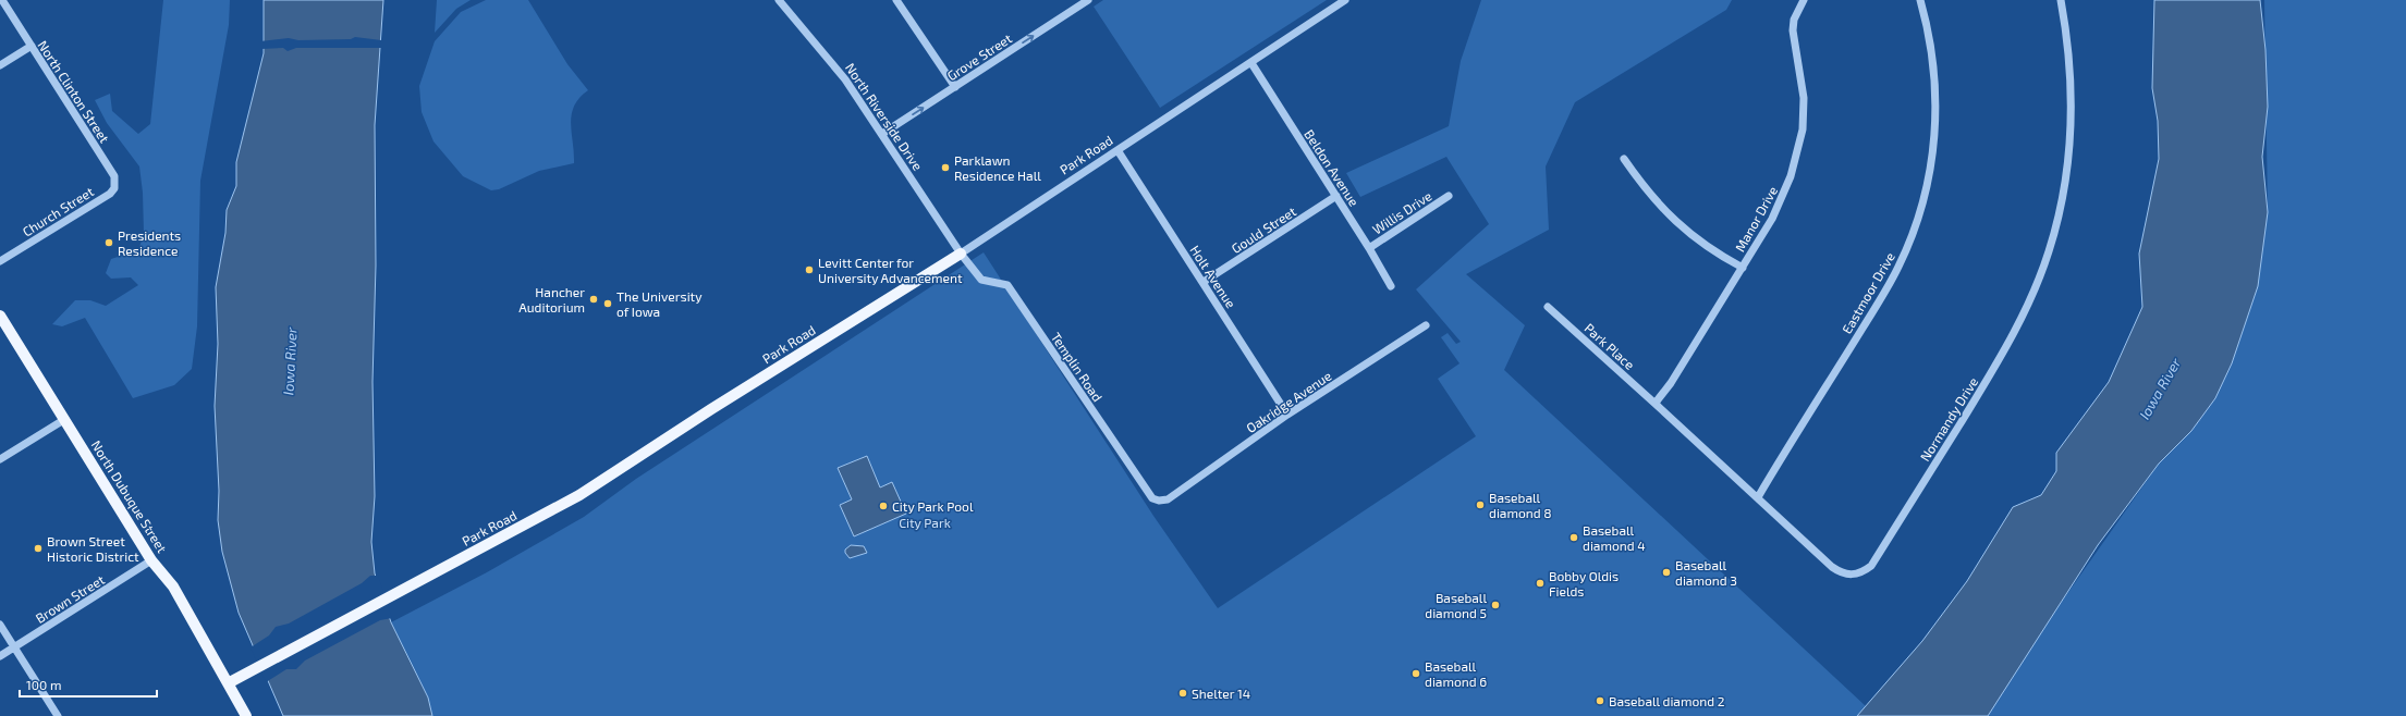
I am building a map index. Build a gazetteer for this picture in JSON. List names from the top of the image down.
{
  "streets": {
    "main road": ["Park Road", "North Dubuque Street"],
    "street": [
      "Grove Street",
      "North Clinton Street",
      "North Riverside Drive",
      "Beldon Avenue",
      "Church Street",
      "Willis Drive",
      "Manor Drive",
      "Gould Street",
      "Holt Avenue",
      "Eastmoor Drive",
      "Park Place",
      "Templin Road",
      "Oakridge Avenue",
      "Normandy Drive",
      "Brown Street"
    ]
  },
  "crossings": [
    ["Grove Street", "North Riverside Drive"],
    ["North Clinton Street", "Church Street"],
    ["North Riverside Drive", "Park Road"],
    ["North Riverside Drive", "Templin Road"],
    ["Park Road", "Beldon Avenue"],
    ["Park Road", "Holt Avenue"],
    ["Park Road", "Templin Road"],
    ["Park Road", "North Dubuque Street"],
    ["Beldon Avenue", "Willis Drive"],
    ["Beldon Avenue", "Gould Street"],
    ["Manor Drive", "Park Place"],
    ["Manor Drive", "Normandy Drive"],
    ["Gould Street", "Holt Avenue"],
    ["Holt Avenue", "Oakridge Avenue"],
    ["Eastmoor Drive", "Normandy Drive"],
    ["Park Place", "Normandy Drive"],
    ["Templin Road", "Oakridge Avenue"],
    ["North Dubuque Street", "Brown Street"]
  ],
  "one_way": ["Grove Street"],
  "water": ["Iowa River"],
  "parks": ["City Park"],
  "places": [
    "Parklawn Residence Hall",
    "Presidents Residence",
    "Levitt Center for University Advancement",
    "Hancher Auditorium",
    "The University of Iowa",
    "Baseball diamond 8",
    "City Park Pool",
    "Baseball diamond 4",
    "Brown Street Historic District",
    "Baseball diamond 3",
    "Bobby Oldis Fields",
    "Baseball diamond 5",
    "Baseball diamond 6",
    "Shelter 14",
    "Baseball diamond 2"
  ],
  "scale_bar": "100 m"
}
